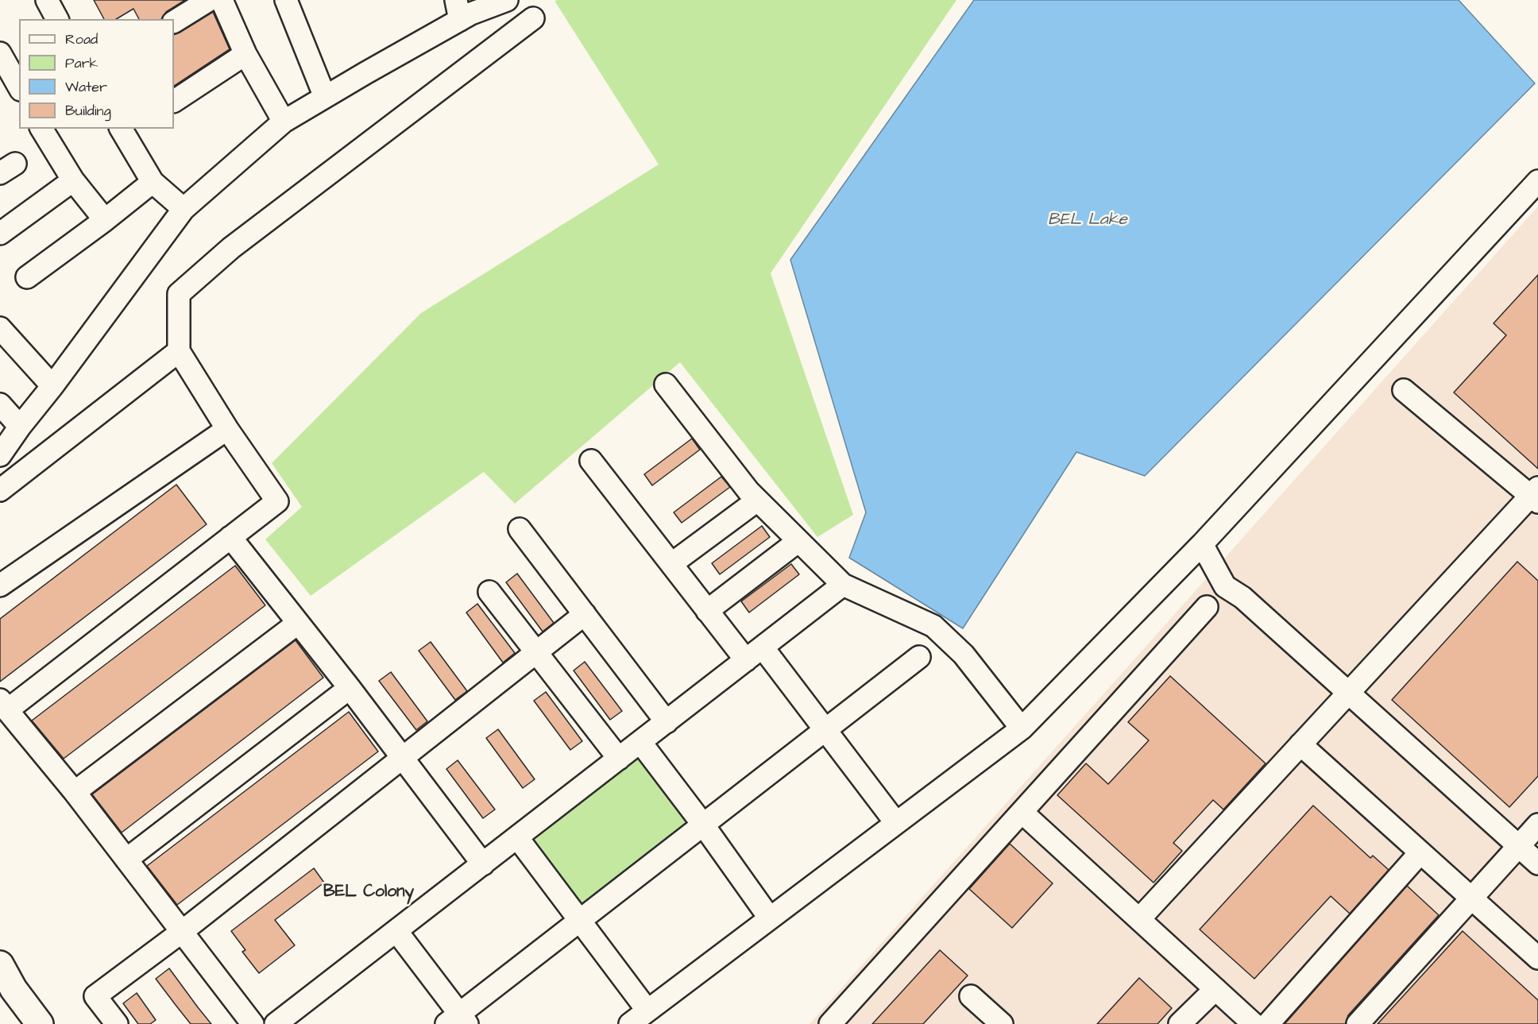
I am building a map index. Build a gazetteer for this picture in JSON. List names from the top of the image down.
{
  "districts": ["BEL Colony"],
  "water": ["BEL Lake"],
  "legend": [
    "Road",
    "Park",
    "Water",
    "Building"
  ]
}
